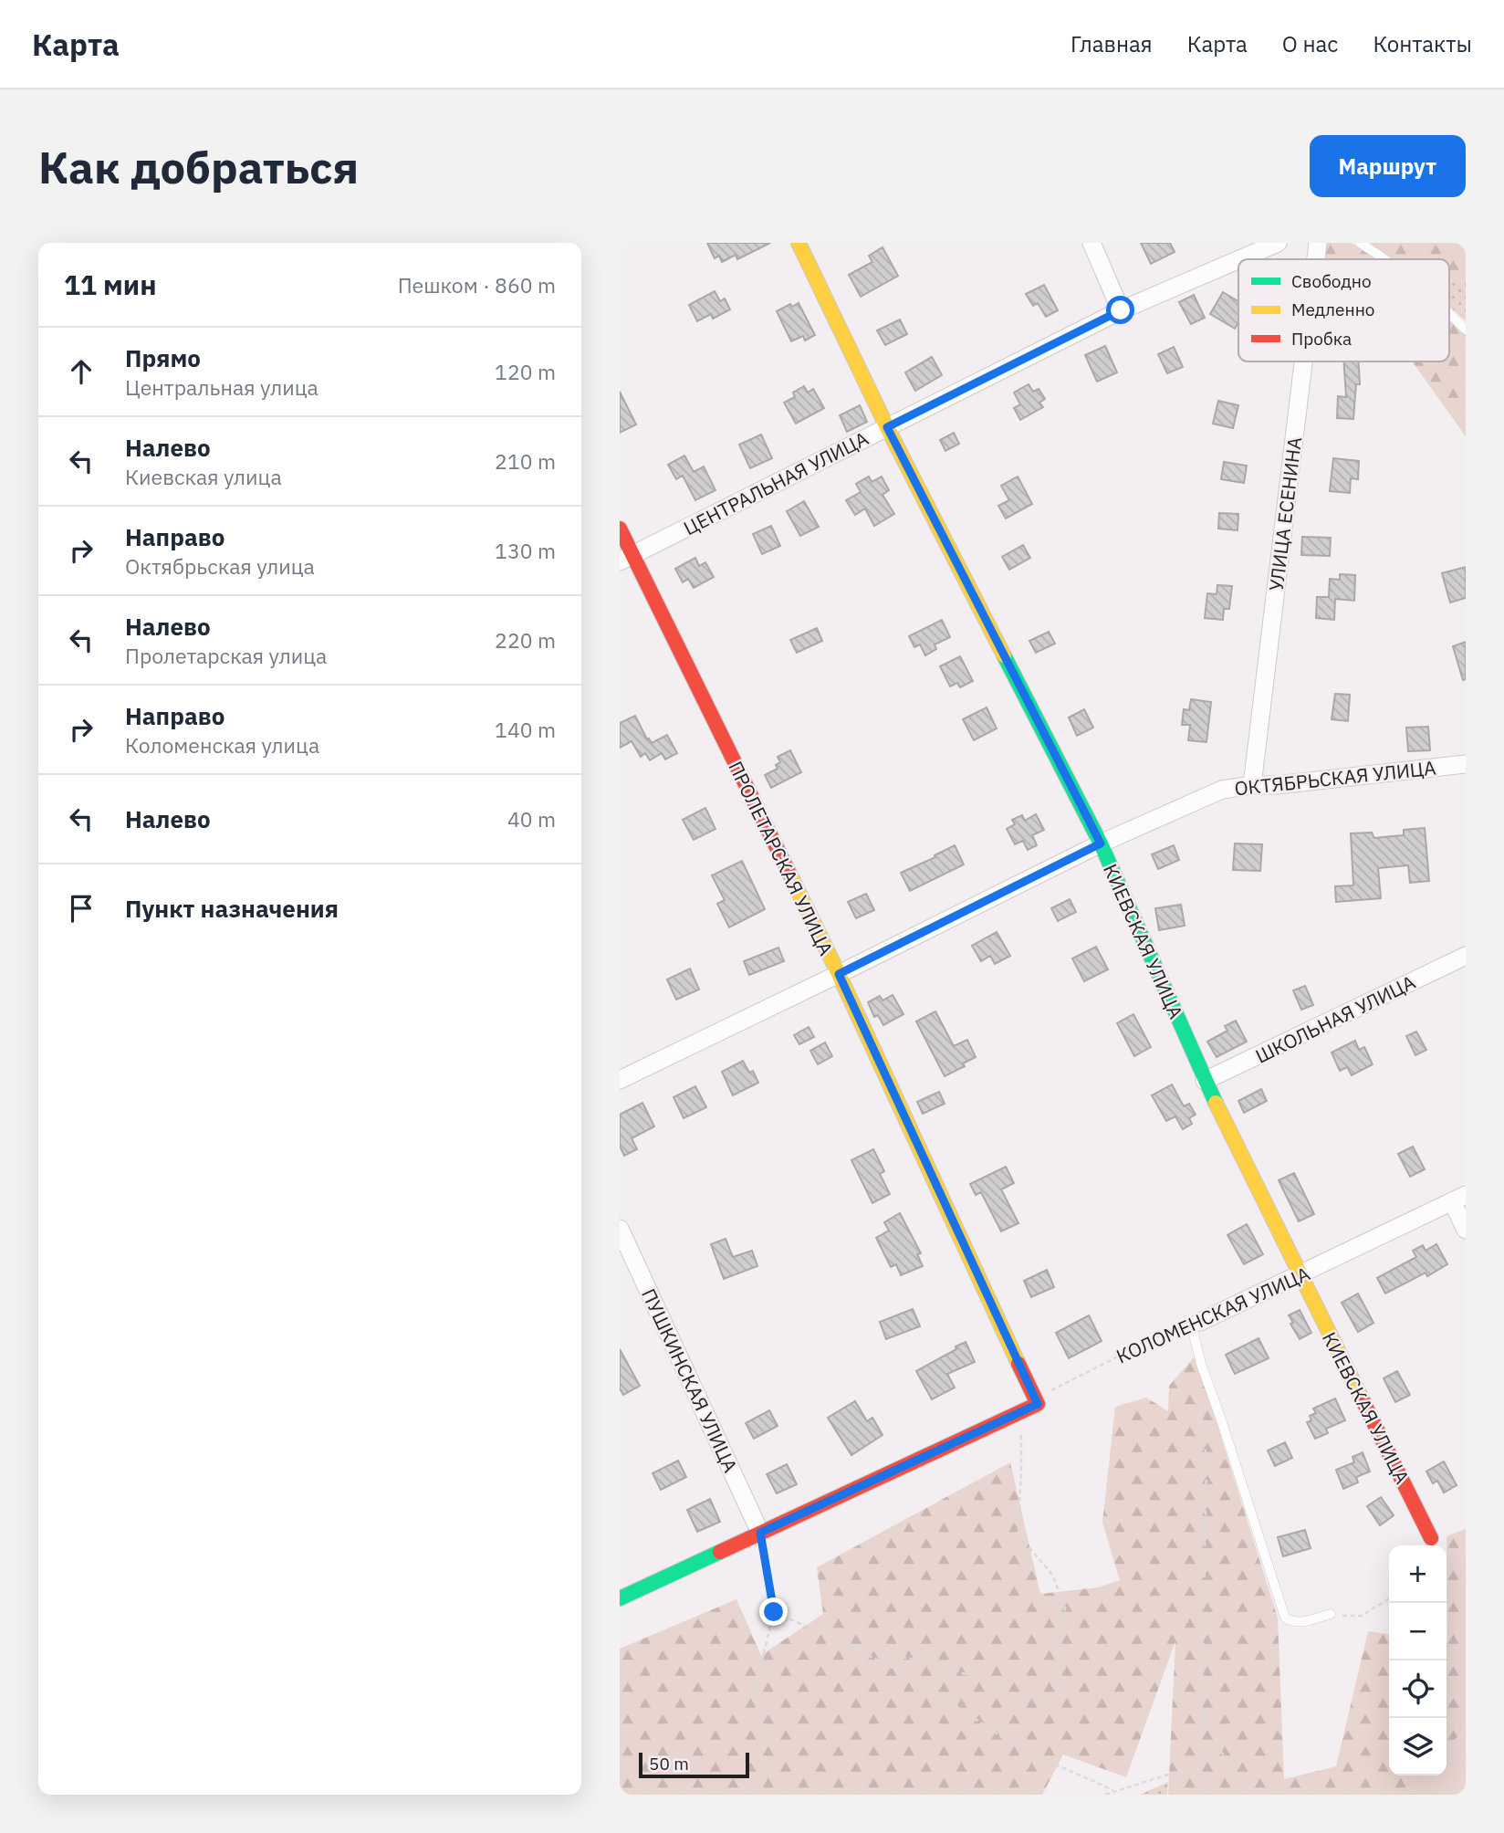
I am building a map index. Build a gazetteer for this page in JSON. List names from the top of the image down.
{
  "streets": {
    "street": [
      "ЦЕНТРАЛЬНАЯ УЛИЦА",
      "УЛИЦА ЕСЕНИНА",
      "ОКТЯБРЬСКАЯ УЛИЦА",
      "ПРОЛЕТАРСКАЯ УЛИЦА",
      "КИЕВСКАЯ УЛИЦА",
      "ШКОЛЬНАЯ УЛИЦА",
      "КОЛОМЕНСКАЯ УЛИЦА",
      "ПУШКИНСКАЯ УЛИЦА"
    ]
  },
  "crossings": [
    ["ЦЕНТРАЛЬНАЯ УЛИЦА", "ПРОЛЕТАРСКАЯ УЛИЦА"],
    ["ЦЕНТРАЛЬНАЯ УЛИЦА", "КИЕВСКАЯ УЛИЦА"],
    ["УЛИЦА ЕСЕНИНА", "ОКТЯБРЬСКАЯ УЛИЦА"],
    ["ОКТЯБРЬСКАЯ УЛИЦА", "ПРОЛЕТАРСКАЯ УЛИЦА"],
    ["ОКТЯБРЬСКАЯ УЛИЦА", "КИЕВСКАЯ УЛИЦА"],
    ["ПРОЛЕТАРСКАЯ УЛИЦА", "КОЛОМЕНСКАЯ УЛИЦА"],
    ["КИЕВСКАЯ УЛИЦА", "ШКОЛЬНАЯ УЛИЦА"],
    ["КИЕВСКАЯ УЛИЦА", "КОЛОМЕНСКАЯ УЛИЦА"]
  ],
  "legend": ["Свободно", "Медленно", "Пробка"],
  "scale_bar": "50 m",
  "page": {
    "header": "Карта",
    "nav": [
      "Главная",
      "Карта",
      "О нас",
      "Контакты"
    ],
    "buttons": "Маршрут",
    "title": "Как добраться",
    "heading": ["11 мин", "Пешком · 860 m"],
    "list": [
      ["Прямо", "Центральная улица", "120 m"],
      ["Налево", "Киевская улица", "210 m"],
      ["Направо", "Октябрьская улица", "130 m"],
      ["Налево", "Пролетарская улица", "220 m"],
      ["Направо", "Коломенская улица", "140 m"],
      ["Налево", "40 m"],
      "Пункт назначения"
    ],
    "map_buttons": ["+", "−"],
    "scale": "50 m"
  }
}
